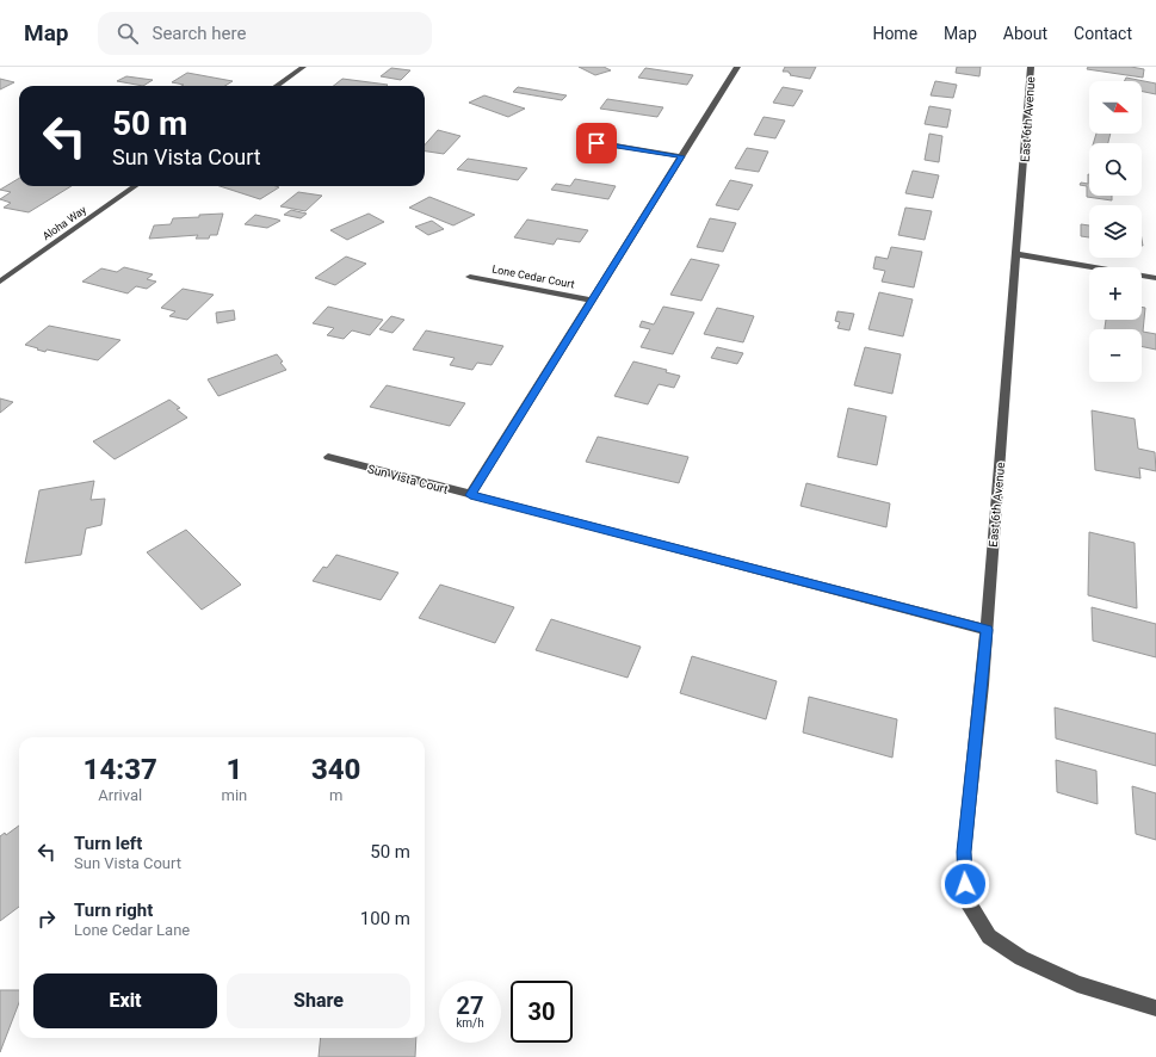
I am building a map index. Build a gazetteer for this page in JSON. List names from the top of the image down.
{
  "streets": {
    "street": [
      "East 6th Avenue",
      "Aloha Way",
      "Lone Cedar Court",
      "Sun Vista Court"
    ]
  },
  "crossings": [
    ["East 6th Avenue", "Sun Vista Court"]
  ],
  "north": "right",
  "page": {
    "header": "Map",
    "search": "Search here",
    "nav": [
      "Home",
      "Map",
      "About",
      "Contact"
    ],
    "map_buttons": ["+", "−"],
    "turn": ["50 m", "Sun Vista Court"],
    "eta": [
      "14:37",
      "Arrival",
      "1",
      "min",
      "340",
      "m"
    ],
    "list": [
      {
        "name": "Turn left",
        "note": "Sun Vista Court",
        "value": "50 m"
      },
      {
        "name": "Turn right",
        "note": "Lone Cedar Lane",
        "value": "100 m"
      }
    ],
    "buttons": ["Exit", "Share"],
    "speed": "27 km/h",
    "limit": "30"
  }
}
